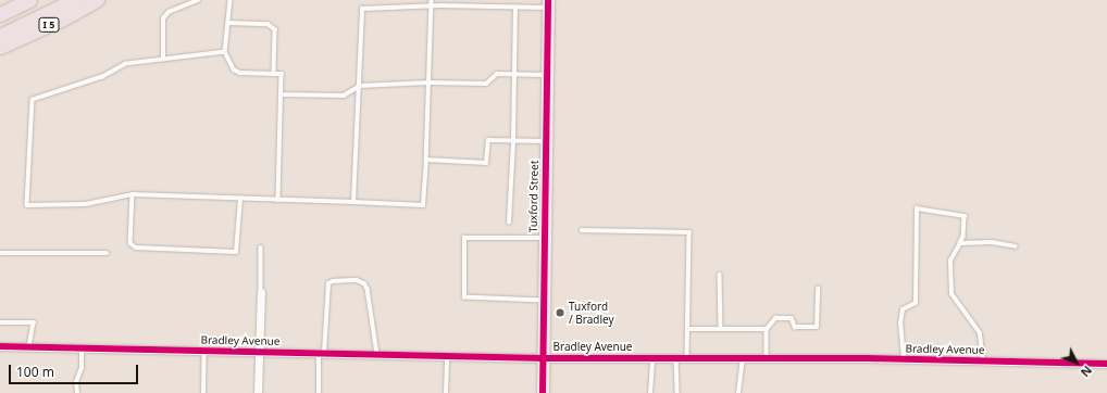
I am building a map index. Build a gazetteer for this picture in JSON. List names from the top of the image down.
{
  "streets": {
    "highway": ["I 5"],
    "main road": ["Tuxford Street"],
    "street": ["Bradley Avenue"]
  },
  "crossings": [
    ["Tuxford Street", "Bradley Avenue"]
  ],
  "places": ["Tuxford / Bradley"],
  "scale_bar": "100 m",
  "north": "bottom right"
}
